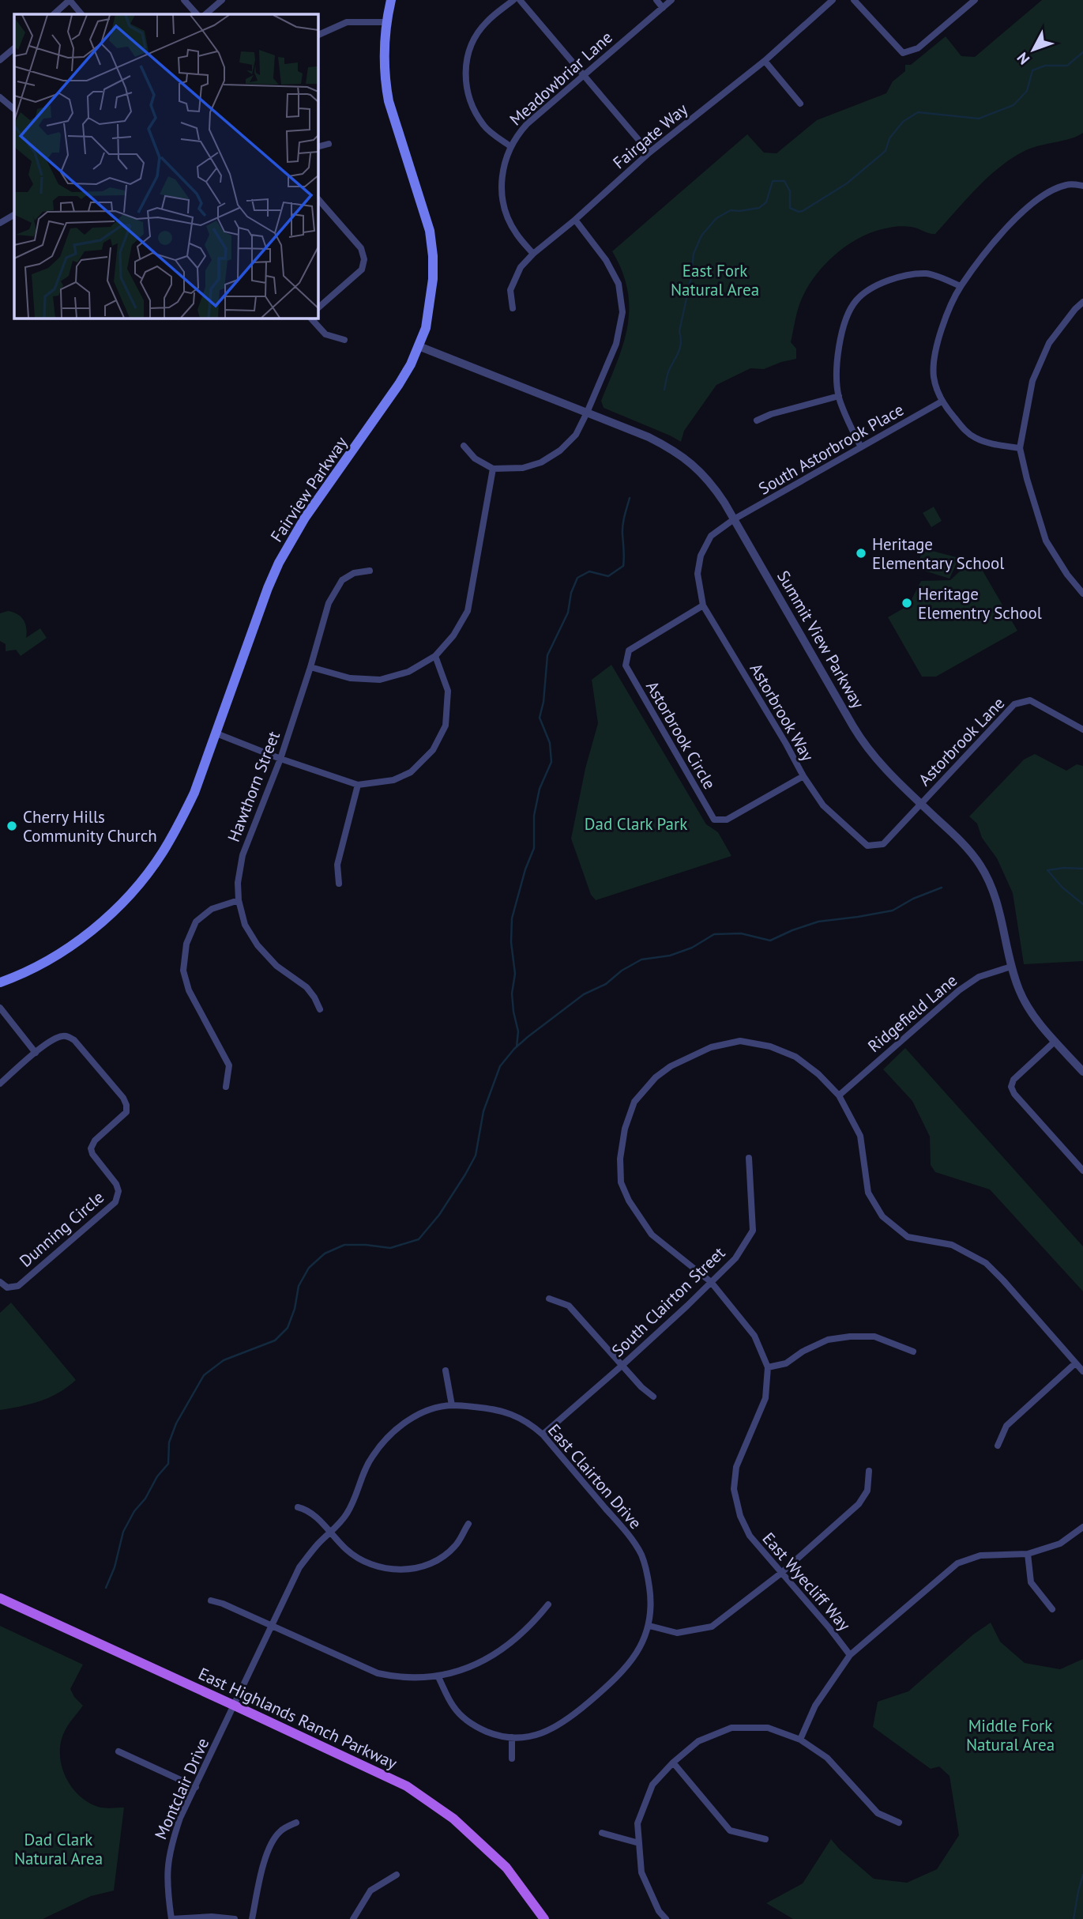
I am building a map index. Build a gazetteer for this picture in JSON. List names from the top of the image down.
{
  "streets": {
    "main road": ["Fairview Parkway", "East Highlands Ranch Parkway"],
    "street": [
      "Meadowbriar Lane",
      "Fairgate Way",
      "South Astorbrook Place",
      "Summit View Parkway",
      "Astorbrook Way",
      "Astorbrook Circle",
      "Astorbrook Lane",
      "Hawthorn Street",
      "Ridgefield Lane",
      "Dunning Circle",
      "South Clairton Street",
      "East Clairton Drive",
      "East Wyecliff Way",
      "Montclair Drive"
    ]
  },
  "crossings": [
    ["Meadowbriar Lane", "Fairgate Way"],
    ["South Astorbrook Place", "Summit View Parkway"],
    ["South Astorbrook Place", "Astorbrook Way"],
    ["Fairview Parkway", "Summit View Parkway"],
    ["Summit View Parkway", "Astorbrook Way"],
    ["Summit View Parkway", "Astorbrook Lane"],
    ["Summit View Parkway", "Ridgefield Lane"],
    ["Astorbrook Way", "Astorbrook Circle"],
    ["Astorbrook Way", "Astorbrook Lane"],
    ["Ridgefield Lane", "East Wyecliff Way"],
    ["South Clairton Street", "East Clairton Drive"],
    ["South Clairton Street", "East Wyecliff Way"],
    ["East Clairton Drive", "East Highlands Ranch Parkway"],
    ["East Clairton Drive", "Montclair Drive"],
    ["East Highlands Ranch Parkway", "Montclair Drive"]
  ],
  "parks": [
    "East Fork Natural Area",
    "Dad Clark Park",
    "Middle Fork Natural Area",
    "Dad Clark Natural Area"
  ],
  "places": ["Heritage Elementary School", "Heritage Elementry School", "Cherry Hills Community Church"],
  "north": "bottom left"
}
